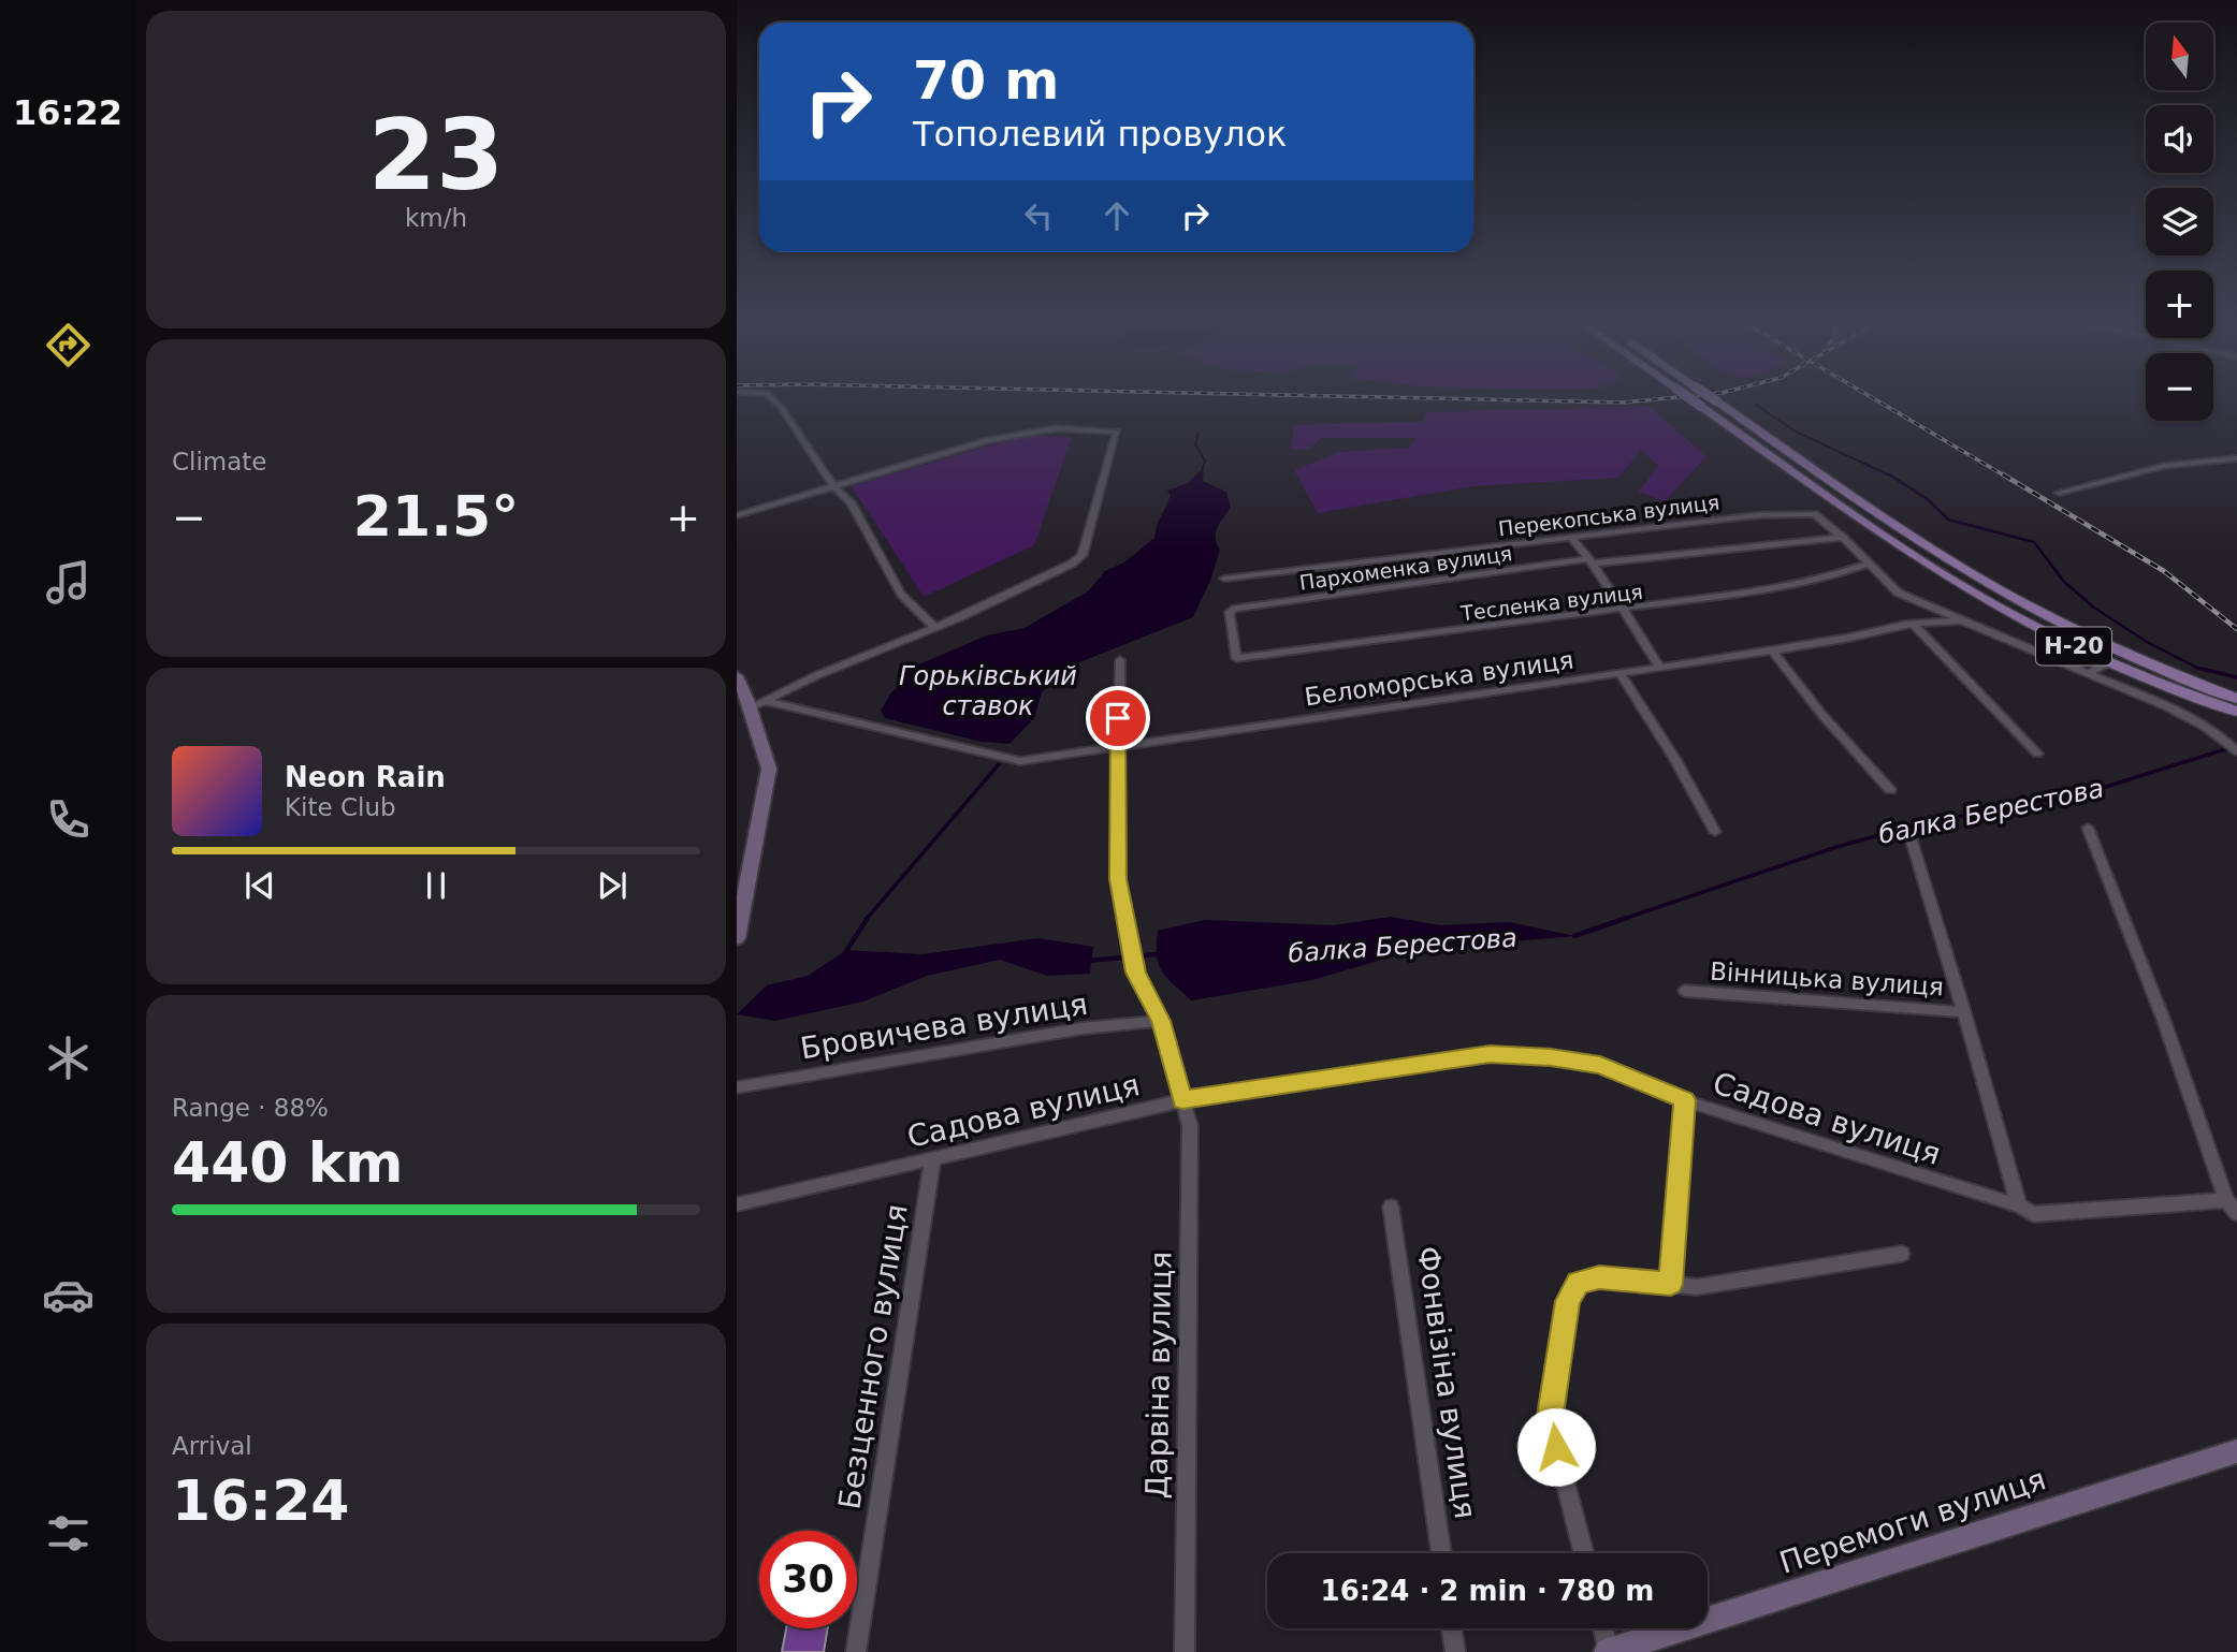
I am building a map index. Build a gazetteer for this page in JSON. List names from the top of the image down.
{
  "streets": {
    "main road": ["Н-20"],
    "street": [
      "Перекопська вулиця",
      "Пархоменка вулиця",
      "Тесленка вулиця",
      "Беломорська вулиця",
      "Вінницька вулиця",
      "Бровичева вулиця",
      "Садова вулиця",
      "Безценного вулиця",
      "Дарвіна вулиця",
      "Фонвізіна вулиця",
      "Перемоги вулиця"
    ]
  },
  "crossings": [
    ["Перекопська вулиця", "Пархоменка вулиця"],
    ["Перекопська вулиця", "Тесленка вулиця"],
    ["Перекопська вулиця", "Беломорська вулиця"],
    ["Пархоменка вулиця", "Тесленка вулиця"],
    ["Беломорська вулиця", "Дарвіна вулиця"],
    ["Вінницька вулиця", "Садова вулиця"],
    ["Бровичева вулиця", "Дарвіна вулиця"],
    ["Садова вулиця", "Безценного вулиця"],
    ["Садова вулиця", "Дарвіна вулиця"]
  ],
  "water": ["Горьківський ставок", "балка Берестова"],
  "north": "top",
  "page": {
    "tabs": "16:22",
    "tile": [
      ["23", "km/h"],
      "Climate",
      ["Range · 88%", "440 km"],
      ["Arrival", "16:24"]
    ],
    "map_buttons": ["+", "−"],
    "turn": ["70 m", "Тополевий провулок"],
    "heat": ["−", "21.5°", "+"],
    "song": ["Neon Rain", "Kite Club"],
    "limit": "30",
    "trip": "16:24 · 2 min · 780 m"
  }
}
